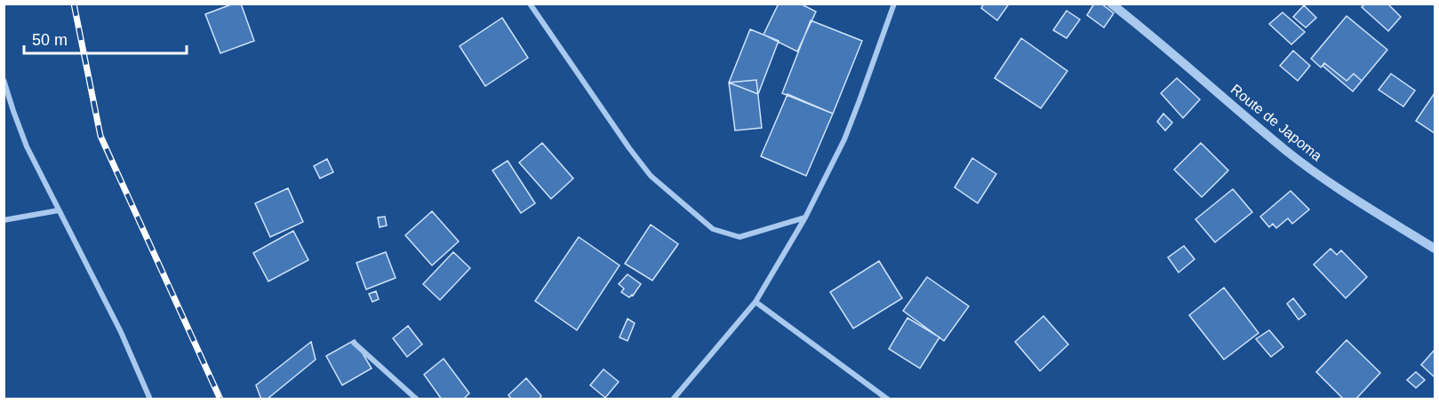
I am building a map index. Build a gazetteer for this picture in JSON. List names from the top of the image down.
{
  "streets": {
    "street": ["Route de Japoma"]
  },
  "scale_bar": "50 m"
}
